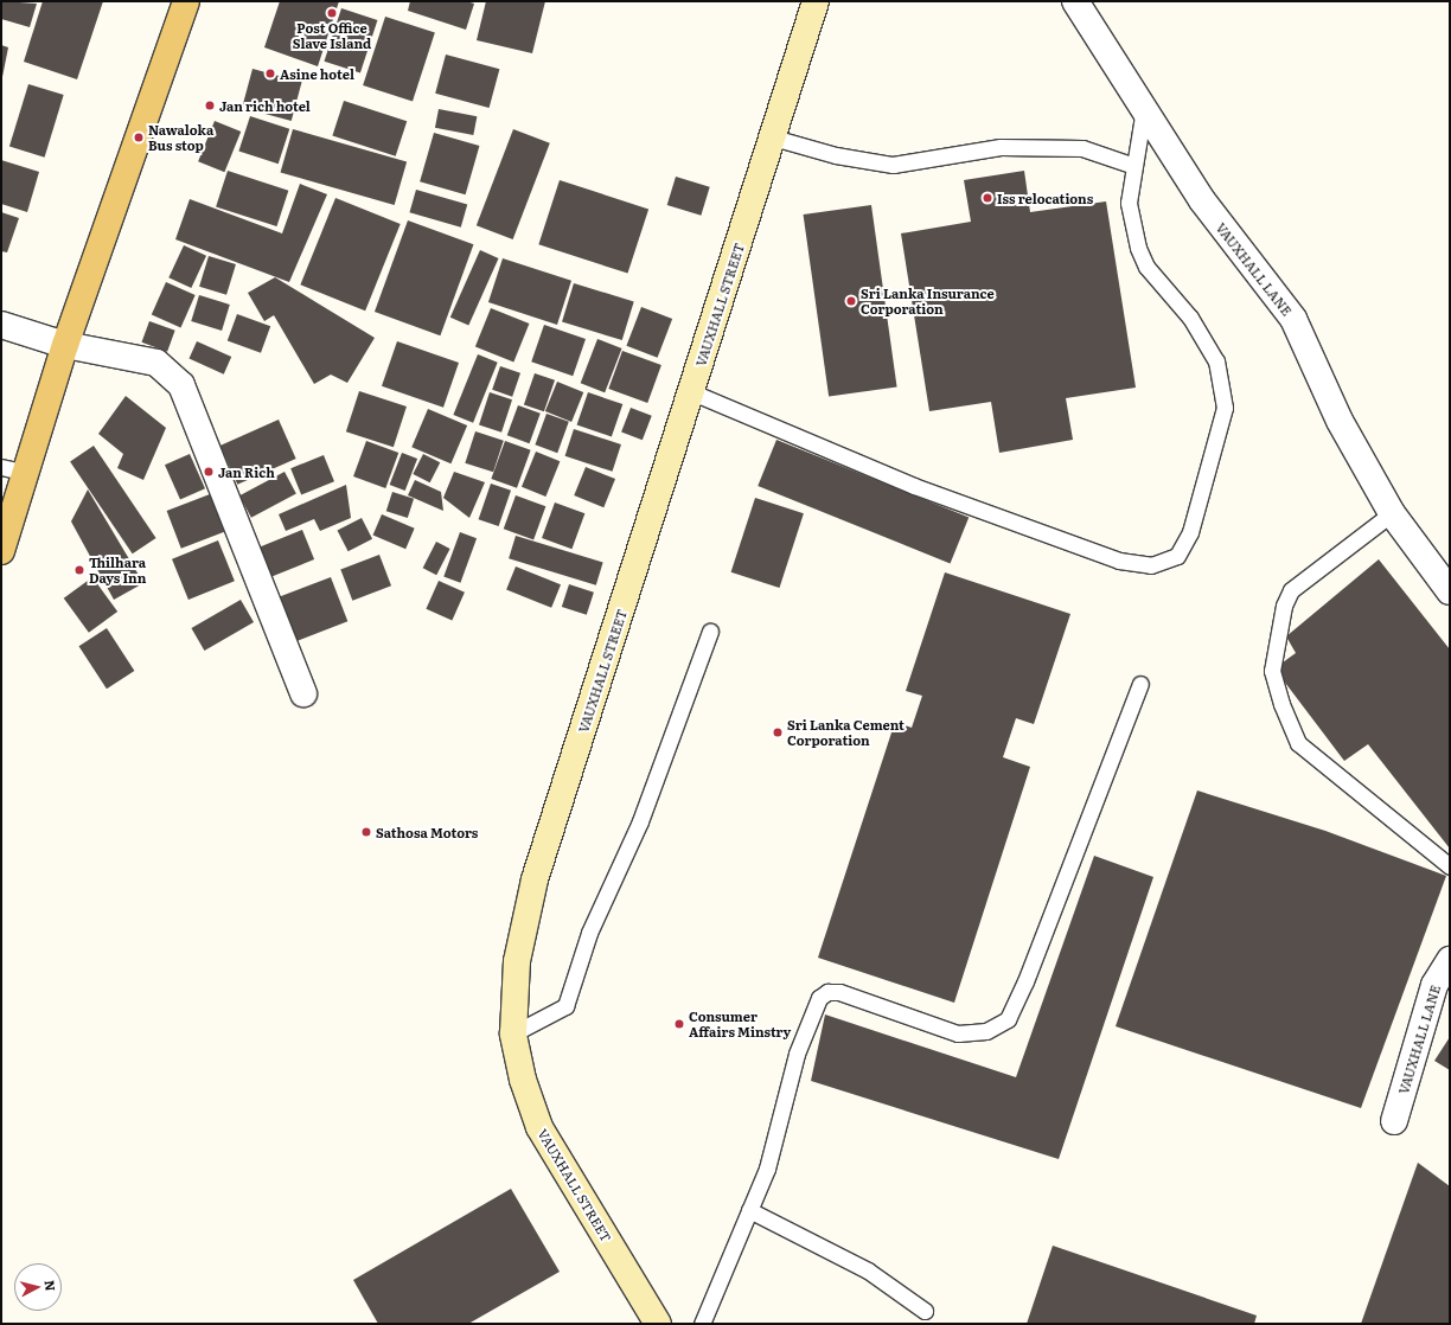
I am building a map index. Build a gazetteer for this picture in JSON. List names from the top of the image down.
{
  "streets": {
    "street": ["VAUXHALL LANE", "VAUXHALL STREET"]
  },
  "places": [
    "Post Office Slave Island",
    "Asine hotel",
    "Jan rich hotel",
    "Nawaloka Bus stop",
    "Iss relocations",
    "Sri Lanka Insurance Corporation",
    "Jan Rich",
    "Thilhara Days Inn",
    "Sri Lanka Cement Corporation",
    "Sathosa Motors",
    "Consumer Affairs Minstry"
  ],
  "north": "right"
}
